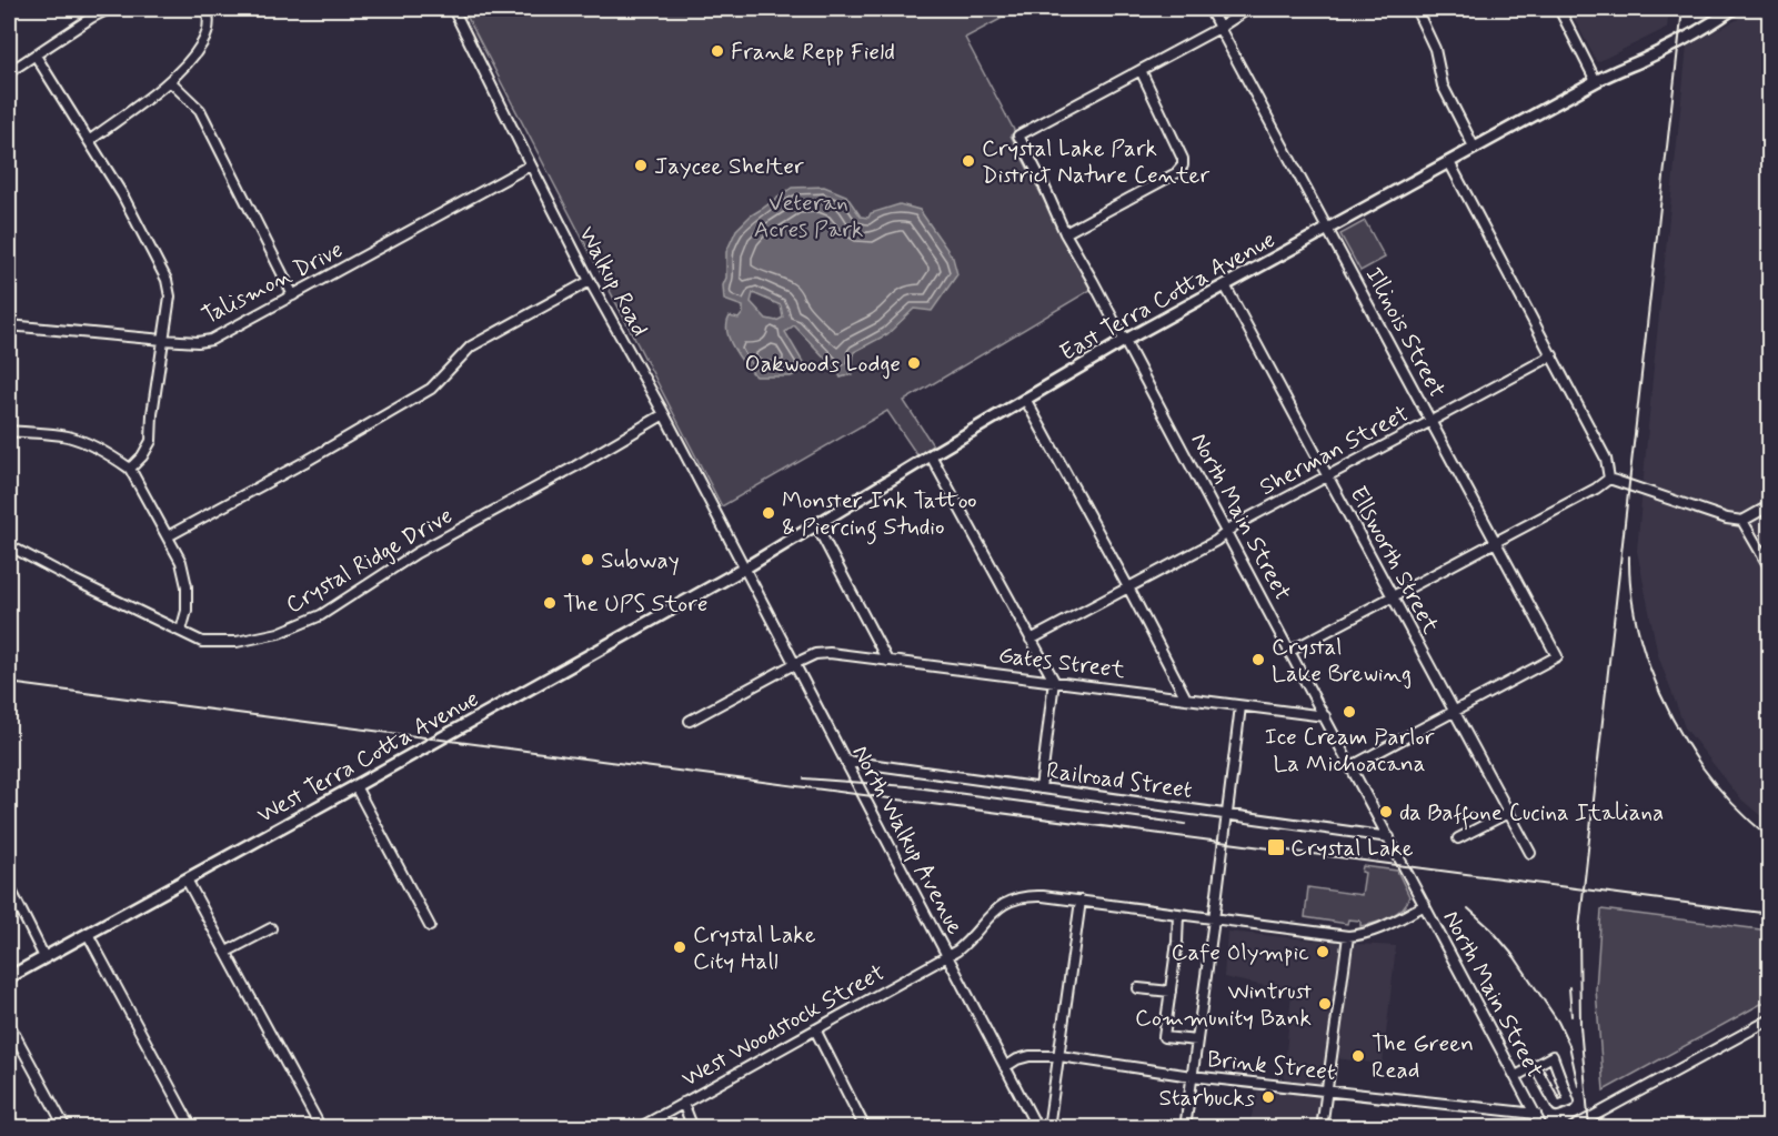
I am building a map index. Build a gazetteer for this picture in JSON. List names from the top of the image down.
{
  "streets": {
    "main road": ["East Terra Cotta Avenue", "West Terra Cotta Avenue"],
    "street": [
      "Walkup Road",
      "Talismon Drive",
      "Illinois Street",
      "Sherman Street",
      "North Main Street",
      "Crystal Ridge Drive",
      "Ellsworth Street",
      "Gates Street",
      "Railroad Street",
      "North Walkup Avenue",
      "West Woodstock Street",
      "Brink Street"
    ]
  },
  "crossings": [
    ["Walkup Road", "Talismon Drive"],
    ["Walkup Road", "East Terra Cotta Avenue"],
    ["Walkup Road", "Crystal Ridge Drive"],
    ["Walkup Road", "West Terra Cotta Avenue"],
    ["Walkup Road", "North Walkup Avenue"],
    ["East Terra Cotta Avenue", "Illinois Street"],
    ["East Terra Cotta Avenue", "North Main Street"],
    ["East Terra Cotta Avenue", "Ellsworth Street"],
    ["East Terra Cotta Avenue", "West Terra Cotta Avenue"],
    ["East Terra Cotta Avenue", "North Walkup Avenue"],
    ["Illinois Street", "Sherman Street"],
    ["Illinois Street", "Ellsworth Street"],
    ["Sherman Street", "North Main Street"],
    ["Sherman Street", "Ellsworth Street"],
    ["North Main Street", "Gates Street"],
    ["North Main Street", "Railroad Street"],
    ["North Main Street", "Brink Street"],
    ["Gates Street", "North Walkup Avenue"],
    ["West Terra Cotta Avenue", "North Walkup Avenue"],
    ["Railroad Street", "North Walkup Avenue"],
    ["North Walkup Avenue", "West Woodstock Street"],
    ["North Walkup Avenue", "Brink Street"]
  ],
  "parks": ["Veteran Acres Park"],
  "places": {
    "other": [
      "Frank Repp Field",
      "Crystal Lake Park District Nature Center",
      "Jaycee Shelter",
      "Oakwoods Lodge",
      "Monster Ink Tattoo & Piercing Studio",
      "Subway",
      "The UPS Store",
      "Crystal Lake Brewing",
      "Ice Cream Parlor La Michoacana",
      "da Baffone Cucina Italiana",
      "Crystal Lake City Hall",
      "Cafe Olympic",
      "Wintrust Community Bank",
      "The Green Read",
      "Starbucks"
    ],
    "transit": ["Crystal Lake"]
  }
}
